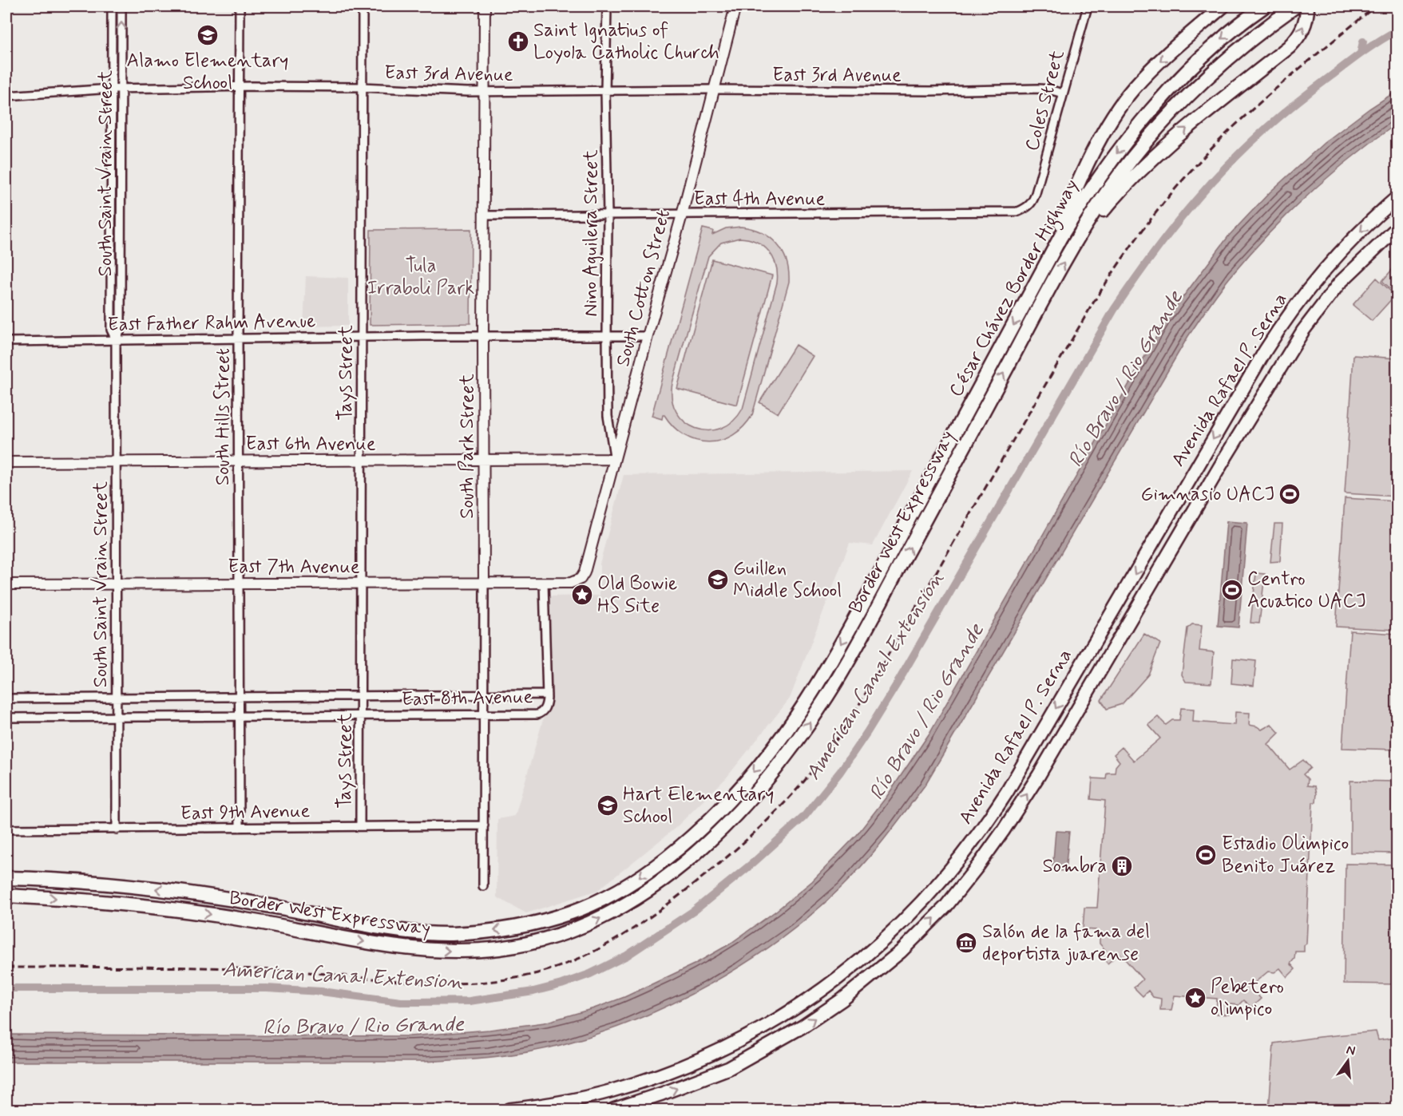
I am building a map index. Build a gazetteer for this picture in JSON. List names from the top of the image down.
{
  "streets": {
    "highway": ["César Chávez Border Highway", "Avenida Rafael P. Serna", "Border West Expressway"],
    "street": [
      "East 3rd Avenue",
      "Coles Street",
      "South Saint Vrain Street",
      "East 4th Avenue",
      "Nino Aguilera Street",
      "South Cotton Street",
      "East Father Rahm Avenue",
      "Tays Street",
      "South Hills Street",
      "East 6th Avenue",
      "South Park Street",
      "East 7th Avenue",
      "East 8th Avenue",
      "East 9th Avenue"
    ]
  },
  "crossings": [
    ["East 3rd Avenue", "Coles Street"],
    ["East 3rd Avenue", "South Saint Vrain Street"],
    ["East 3rd Avenue", "Nino Aguilera Street"],
    ["East 3rd Avenue", "South Cotton Street"],
    ["East 3rd Avenue", "Tays Street"],
    ["East 3rd Avenue", "South Hills Street"],
    ["East 3rd Avenue", "South Park Street"],
    ["Coles Street", "East 4th Avenue"],
    ["South Saint Vrain Street", "East Father Rahm Avenue"],
    ["South Saint Vrain Street", "East 6th Avenue"],
    ["South Saint Vrain Street", "East 7th Avenue"],
    ["South Saint Vrain Street", "East 8th Avenue"],
    ["South Saint Vrain Street", "East 9th Avenue"],
    ["East 4th Avenue", "Nino Aguilera Street"],
    ["East 4th Avenue", "South Cotton Street"],
    ["East 4th Avenue", "South Park Street"],
    ["Nino Aguilera Street", "South Cotton Street"],
    ["Nino Aguilera Street", "East Father Rahm Avenue"],
    ["Nino Aguilera Street", "East 6th Avenue"],
    ["South Cotton Street", "East Father Rahm Avenue"],
    ["South Cotton Street", "East 6th Avenue"],
    ["South Cotton Street", "East 7th Avenue"],
    ["East Father Rahm Avenue", "Tays Street"],
    ["East Father Rahm Avenue", "South Hills Street"],
    ["East Father Rahm Avenue", "South Park Street"],
    ["Tays Street", "East 6th Avenue"],
    ["Tays Street", "East 7th Avenue"],
    ["Tays Street", "East 8th Avenue"],
    ["Tays Street", "East 9th Avenue"],
    ["South Hills Street", "East 6th Avenue"],
    ["South Hills Street", "East 7th Avenue"],
    ["South Hills Street", "East 8th Avenue"],
    ["South Hills Street", "East 9th Avenue"],
    ["East 6th Avenue", "South Park Street"],
    ["South Park Street", "East 7th Avenue"],
    ["South Park Street", "East 8th Avenue"],
    ["South Park Street", "East 9th Avenue"]
  ],
  "one_way": ["Border West Expressway"],
  "water": ["Río Bravo / Rio Grande", "American Canal Extension"],
  "parks": ["Tula Irraboli Park"],
  "places": {
    "school or university": ["Alamo Elementary School", "Guillen Middle School", "Hart Elementary School"],
    "church": ["Saint Ignatius of Loyola Catholic Church"],
    "sports": ["Gimnasio UACJ", "Centro Acuatico UACJ", "Estadio Olimpico Benito Juárez"],
    "place": ["Old Bowie HS Site", "Pebetero olìmpico"],
    "building": ["Sombra"],
    "museum": ["Salón de la fama del deportista juarense"]
  },
  "north": "top"
}
